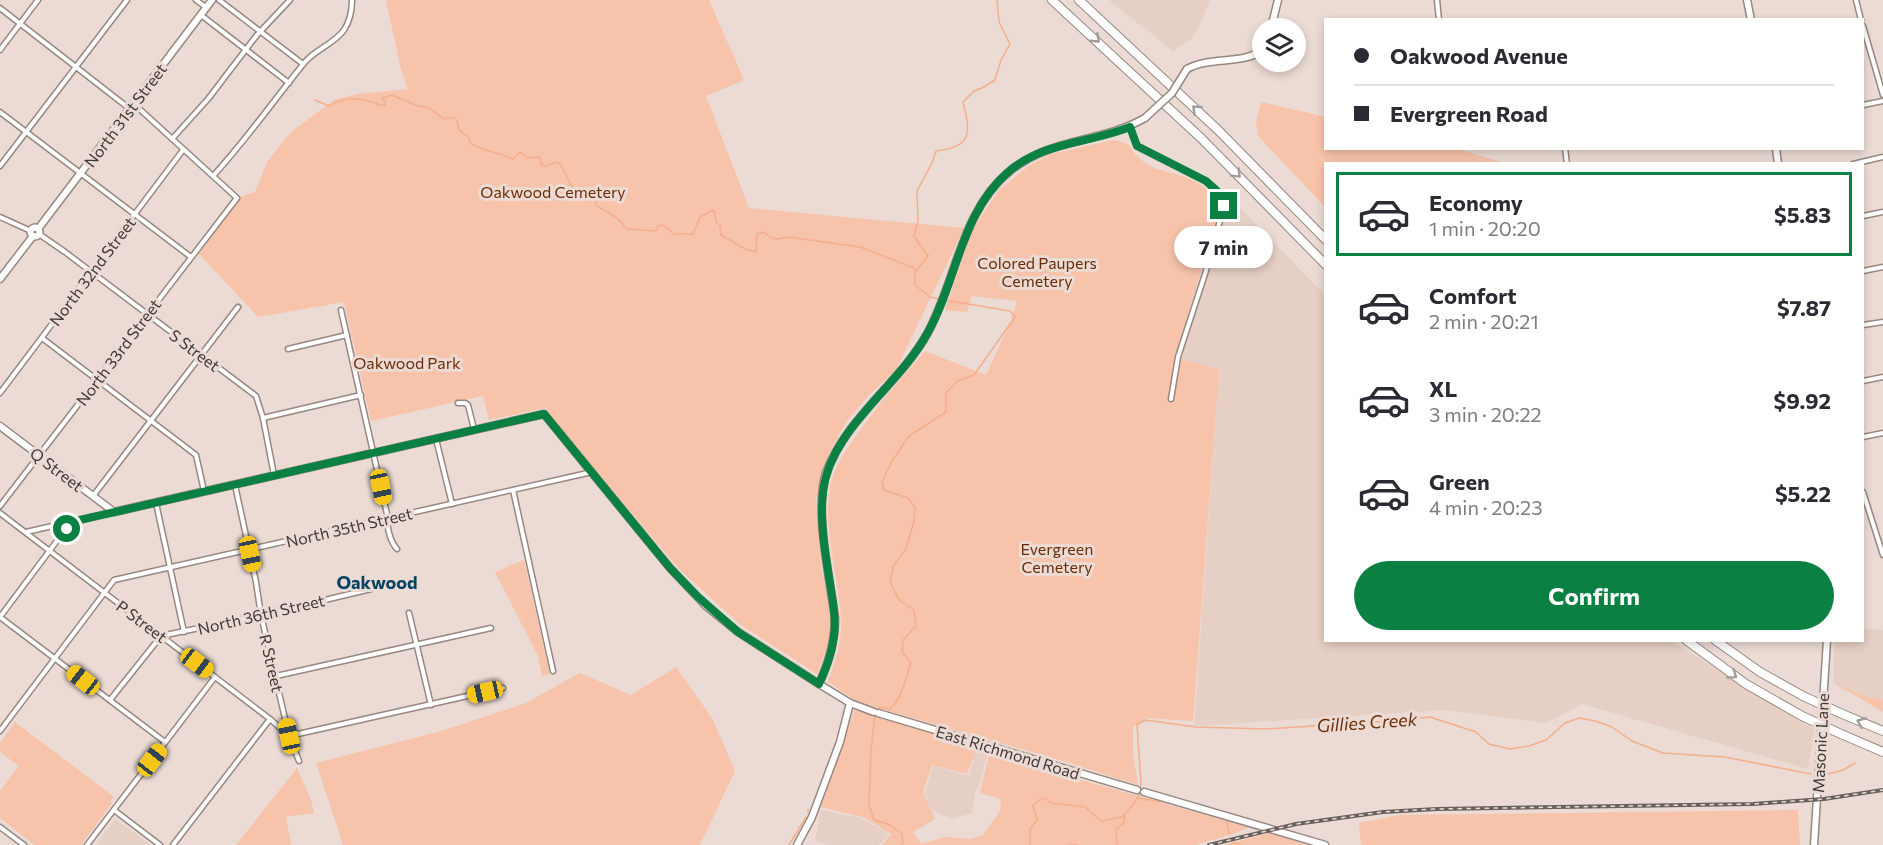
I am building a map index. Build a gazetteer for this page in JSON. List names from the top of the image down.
{
  "streets": {
    "street": [
      "North 31st Street",
      "North 32nd Street",
      "S Street",
      "North 33rd Street",
      "Q Street",
      "North 35th Street",
      "North 36th Street",
      "P Street",
      "R Street",
      "Masonic Lane",
      "East Richmond Road"
    ]
  },
  "crossings": [
    ["North 31st Street", "S Street"],
    ["North 32nd Street", "S Street"],
    ["S Street", "North 33rd Street"],
    ["North 33rd Street", "Q Street"],
    ["North 35th Street", "P Street"],
    ["North 35th Street", "R Street"],
    ["North 35th Street", "East Richmond Road"],
    ["North 36th Street", "P Street"],
    ["North 36th Street", "R Street"],
    ["P Street", "R Street"]
  ],
  "districts": ["Oakwood"],
  "water": ["Gillies Creek"],
  "parks": [
    "Oakwood Cemetery",
    "Colored Paupers Cemetery",
    "Oakwood Park",
    "Evergreen Cemetery"
  ],
  "page": {
    "banner": ["Oakwood Avenue", "Evergreen Road"],
    "list": [
      {
        "name": "Economy",
        "note": "1 min · 20:20",
        "value": "$5.83"
      },
      {
        "name": "Comfort",
        "note": "2 min · 20:21",
        "value": "$7.87"
      },
      {
        "name": "XL",
        "note": "3 min · 20:22",
        "value": "$9.92"
      },
      {
        "name": "Green",
        "note": "4 min · 20:23",
        "value": "$5.22"
      }
    ],
    "bubble": "7 min",
    "buttons": "Confirm"
  }
}
